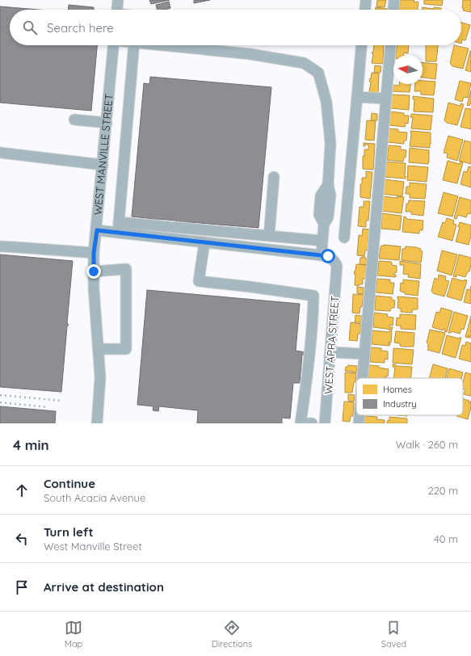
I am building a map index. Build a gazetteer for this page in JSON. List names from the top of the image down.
{
  "streets": {
    "street": ["WEST MANVILLE STREET", "WEST APRA STREET"]
  },
  "legend": ["Homes", "Industry"],
  "north": "left",
  "page": {
    "search": "Search here",
    "heading": ["4 min", "Walk · 260 m"],
    "list": [
      ["Continue", "South Acacia Avenue", "220 m"],
      ["Turn left", "West Manville Street", "40 m"],
      "Arrive at destination"
    ],
    "nav": ["Map", "Directions", "Saved"]
  }
}
